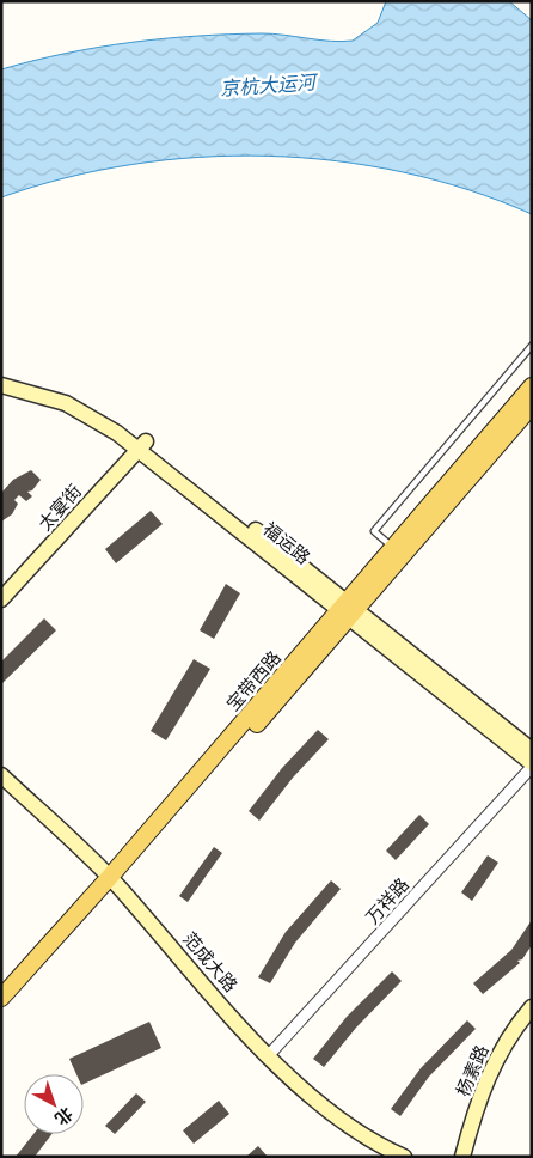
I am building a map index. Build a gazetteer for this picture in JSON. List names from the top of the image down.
{
  "streets": {
    "main road": [
      "太宴街",
      "福运路",
      "宝带西路",
      "范成大路",
      "杨素路"
    ],
    "street": ["万祥路"]
  },
  "crossings": [
    ["太宴街", "福运路"],
    ["福运路", "宝带西路"],
    ["福运路", "万祥路"],
    ["宝带西路", "范成大路"],
    ["万祥路", "范成大路"]
  ],
  "water": ["京杭大运河"],
  "north": "bottom right"
}
